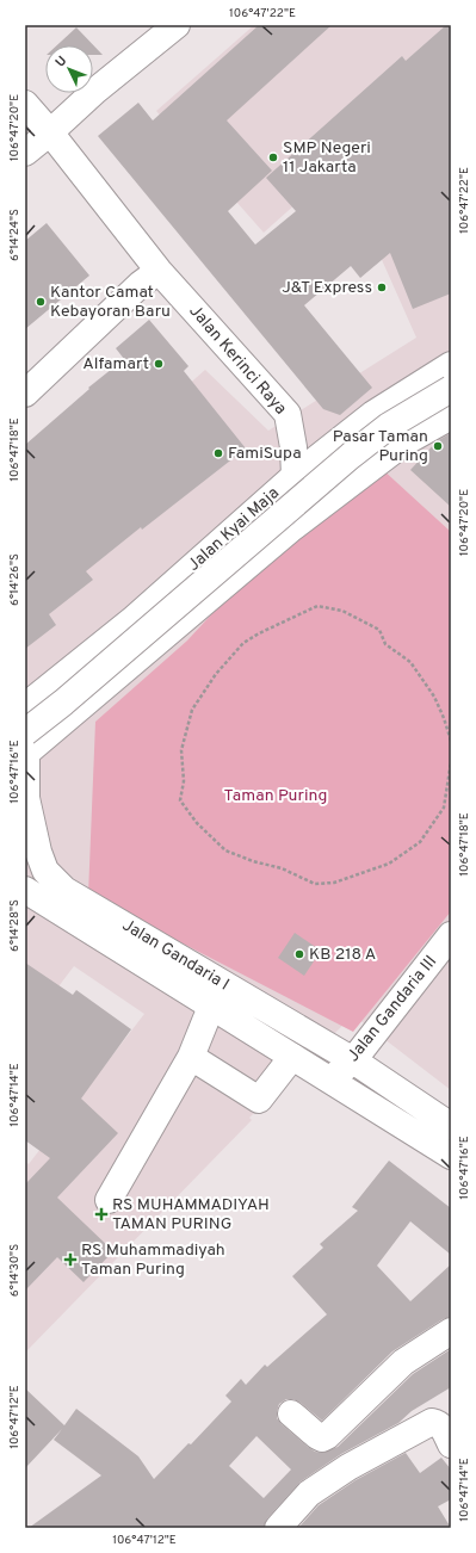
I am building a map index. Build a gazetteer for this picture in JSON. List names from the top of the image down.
{
  "streets": {
    "main road": [
      "Jalan Kerinci Raya",
      "Jalan Kyai Maja",
      "Jalan Gandaria I",
      "Jalan Gandaria III"
    ]
  },
  "crossings": [
    ["Jalan Kerinci Raya", "Jalan Kyai Maja"],
    ["Jalan Kyai Maja", "Jalan Gandaria I"],
    ["Jalan Gandaria I", "Jalan Gandaria III"]
  ],
  "parks": ["Taman Puring"],
  "places": {
    "other": [
      "SMP Negeri 11 Jakarta",
      "J&T Express",
      "Kantor Camat Kebayoran Baru",
      "Alfamart",
      "Pasar Taman Puring",
      "FamiSupa",
      "KB 218 A"
    ],
    "health": ["RS MUHAMMADIYAH TAMAN PURING", "RS Muhammadiyah Taman Puring"]
  },
  "north": "top left",
  "coordinates": [
    "106°47'22\"E",
    "106°47'20\"E",
    "6°14'24\"S",
    "106°47'18\"E",
    "6°14'26\"S",
    "106°47'16\"E",
    "6°14'28\"S",
    "106°47'14\"E",
    "6°14'30\"S",
    "106°47'12\"E"
  ]
}
